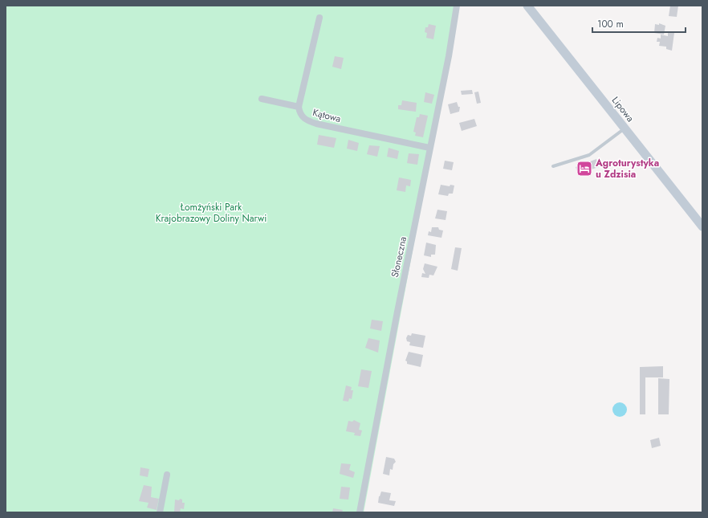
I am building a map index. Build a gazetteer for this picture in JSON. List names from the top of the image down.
{
  "streets": {
    "main road": ["Lipowa"],
    "street": ["Kątowa", "Słoneczna"]
  },
  "crossings": [
    ["Kątowa", "Słoneczna"]
  ],
  "parks": ["Łomżyński Park Krajobrazowy Doliny Narwi"],
  "places": {
    "hotel": ["Agroturystyka u Zdzisia"]
  },
  "scale_bar": "100 m"
}
